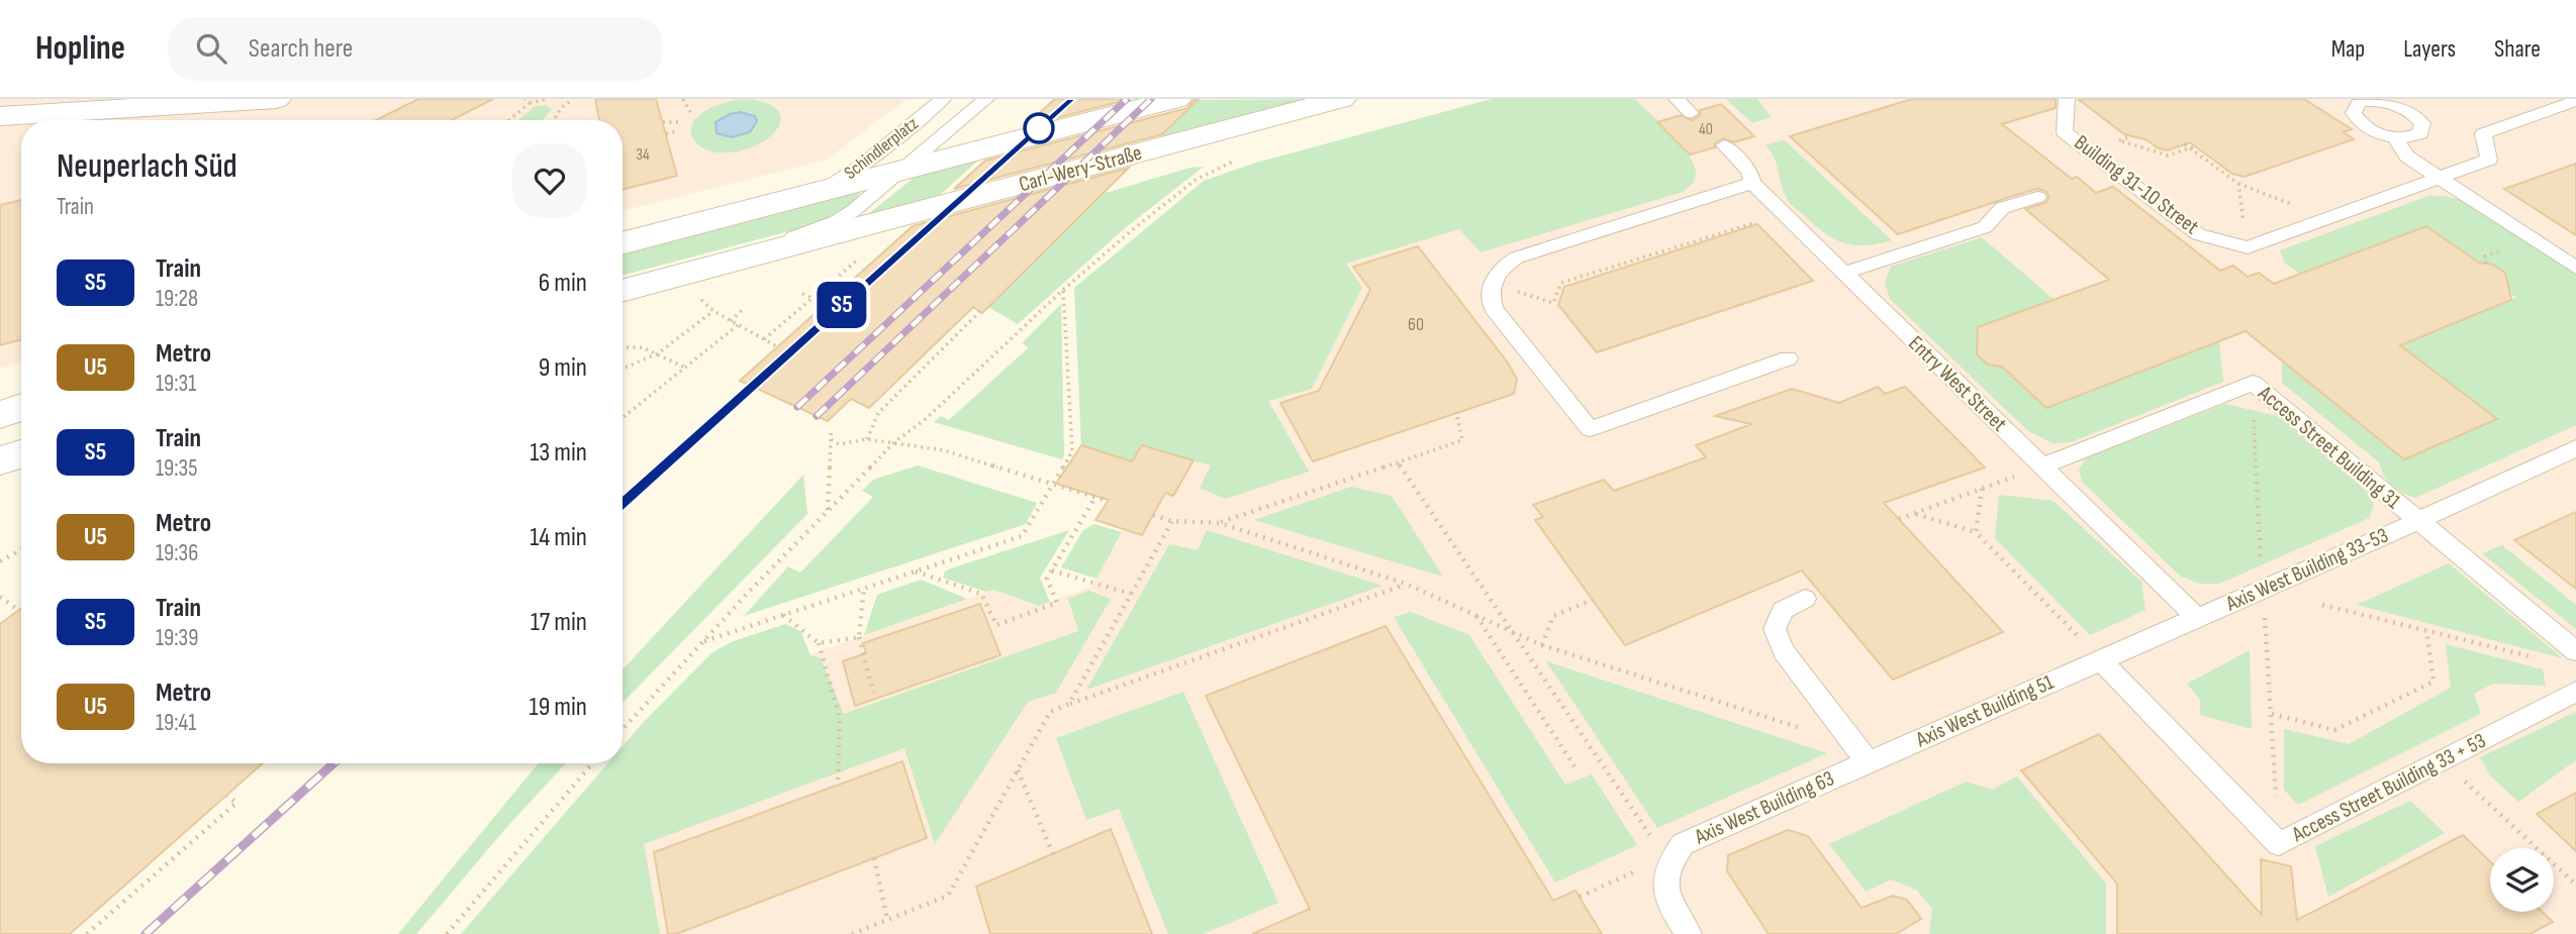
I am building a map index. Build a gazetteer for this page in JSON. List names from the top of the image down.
{
  "streets": {
    "main road": ["Carl-Wery-Straße"],
    "lane": [
      "Schindlerplatz",
      "Building 31-10 Street",
      "Entry West Street",
      "Access Street Building 31",
      "Axis West Building 33-53",
      "Axis West Building 51",
      "Access Street Building 33 + 53",
      "Axis West Building 63"
    ]
  },
  "crossings": [
    ["Schindlerplatz", "Carl-Wery-Straße"],
    ["Entry West Street", "Access Street Building 31"],
    ["Entry West Street", "Axis West Building 33-53"],
    ["Access Street Building 31", "Axis West Building 33-53"],
    ["Axis West Building 33-53", "Axis West Building 51"],
    ["Axis West Building 33-53", "Access Street Building 33 + 53"],
    ["Axis West Building 51", "Access Street Building 33 + 53"],
    ["Axis West Building 51", "Axis West Building 63"]
  ],
  "house_numbers": ["40", "34", "60"],
  "page": {
    "header": "Hopline",
    "search": "Search here",
    "nav": ["Map", "Layers", "Share"],
    "on_map": "S5",
    "heading": ["Neuperlach Süd", "Train"],
    "list": [
      {
        "mark": "S5",
        "name": "Train",
        "note": "19:28",
        "value": "6 min"
      },
      {
        "mark": "U5",
        "name": "Metro",
        "note": "19:31",
        "value": "9 min"
      },
      {
        "mark": "S5",
        "name": "Train",
        "note": "19:35",
        "value": "13 min"
      },
      {
        "mark": "U5",
        "name": "Metro",
        "note": "19:36",
        "value": "14 min"
      },
      {
        "mark": "S5",
        "name": "Train",
        "note": "19:39",
        "value": "17 min"
      },
      {
        "mark": "U5",
        "name": "Metro",
        "note": "19:41",
        "value": "19 min"
      }
    ]
  }
}
